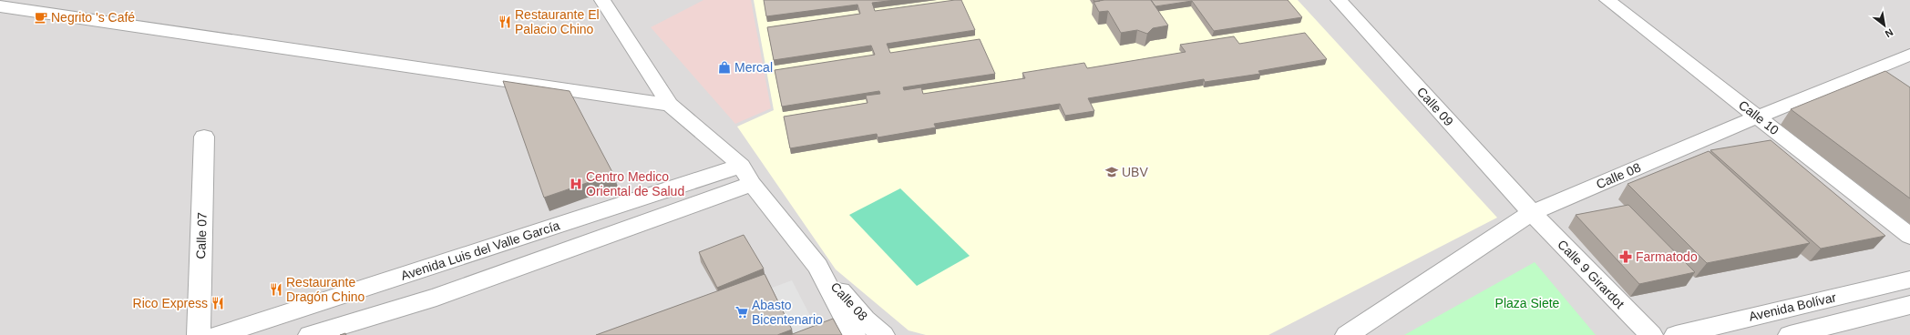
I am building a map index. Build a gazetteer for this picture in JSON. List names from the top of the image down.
{
  "streets": {
    "street": [
      "Calle 09",
      "Calle 10",
      "Calle 08",
      "Calle 07",
      "Avenida Luis del Valle García",
      "Calle 9 Girardot",
      "Avenida Bolívar"
    ]
  },
  "crossings": [
    ["Calle 09", "Calle 08"],
    ["Calle 09", "Calle 9 Girardot"],
    ["Calle 10", "Calle 08"],
    ["Calle 08", "Calle 9 Girardot"]
  ],
  "parks": ["Plaza Siete"],
  "places": {
    "cafe": ["Negrito 's Café"],
    "restaurant": ["Restaurante El Palacio Chino", "Restaurante Dragón Chino", "Rico Express"],
    "shop": ["Mercal"],
    "school or university": ["UBV"],
    "hospital": ["Centro Medico Oriental de Salud"],
    "pharmacy": ["Farmatodo"],
    "supermarket": ["Abasto Bicentenario"]
  },
  "north": "bottom right"
}
